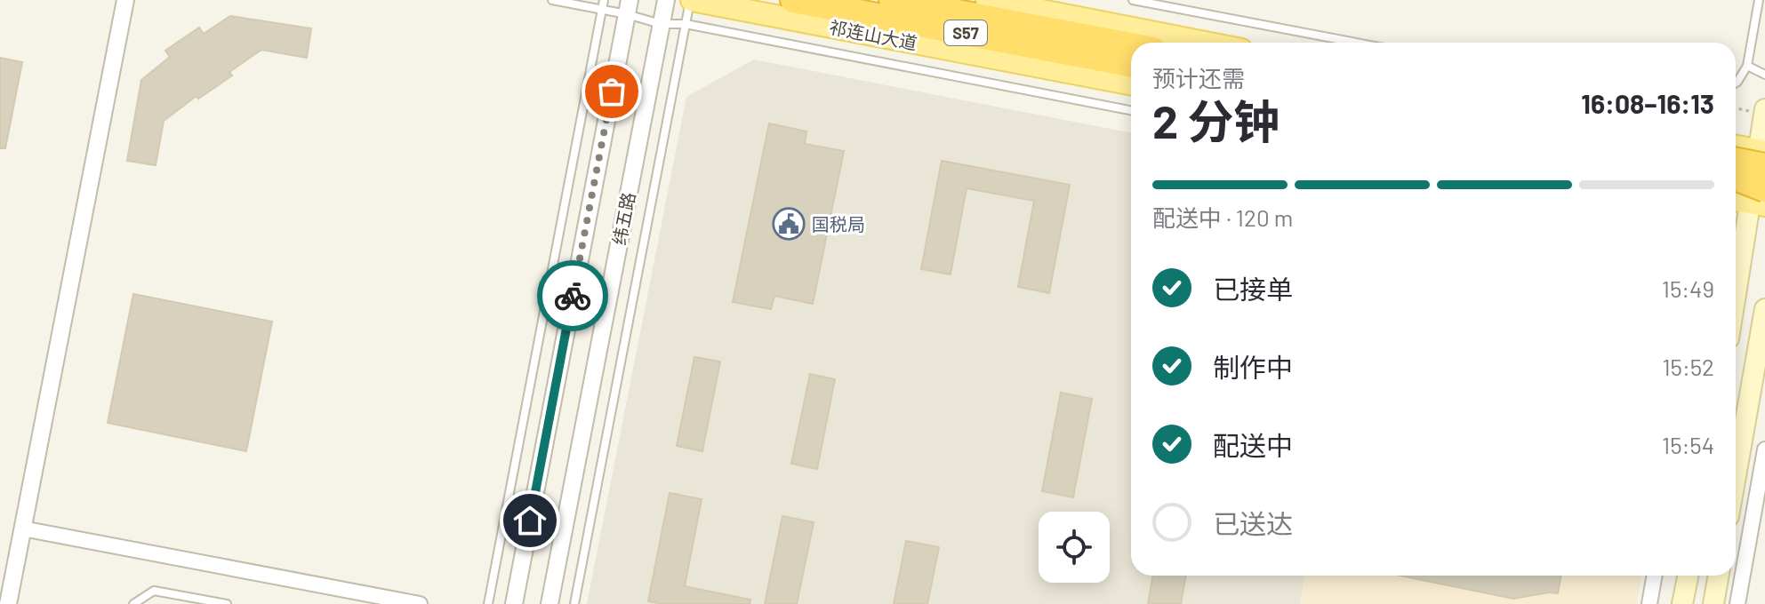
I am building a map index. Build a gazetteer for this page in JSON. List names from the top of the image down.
{
  "streets": {
    "highway": ["S57"],
    "main road": ["祁连山大道"],
    "street": ["纬五路"]
  },
  "places": {
    "public building": ["国税局"]
  },
  "page": {
    "heading": ["2 分钟", "预计还需", "16:08–16:13"],
    "bar": "配送中 · 120 m",
    "list": [
      ["已接单", "15:49"],
      ["制作中", "15:52"],
      ["配送中", "15:54"],
      "已送达"
    ]
  }
}
